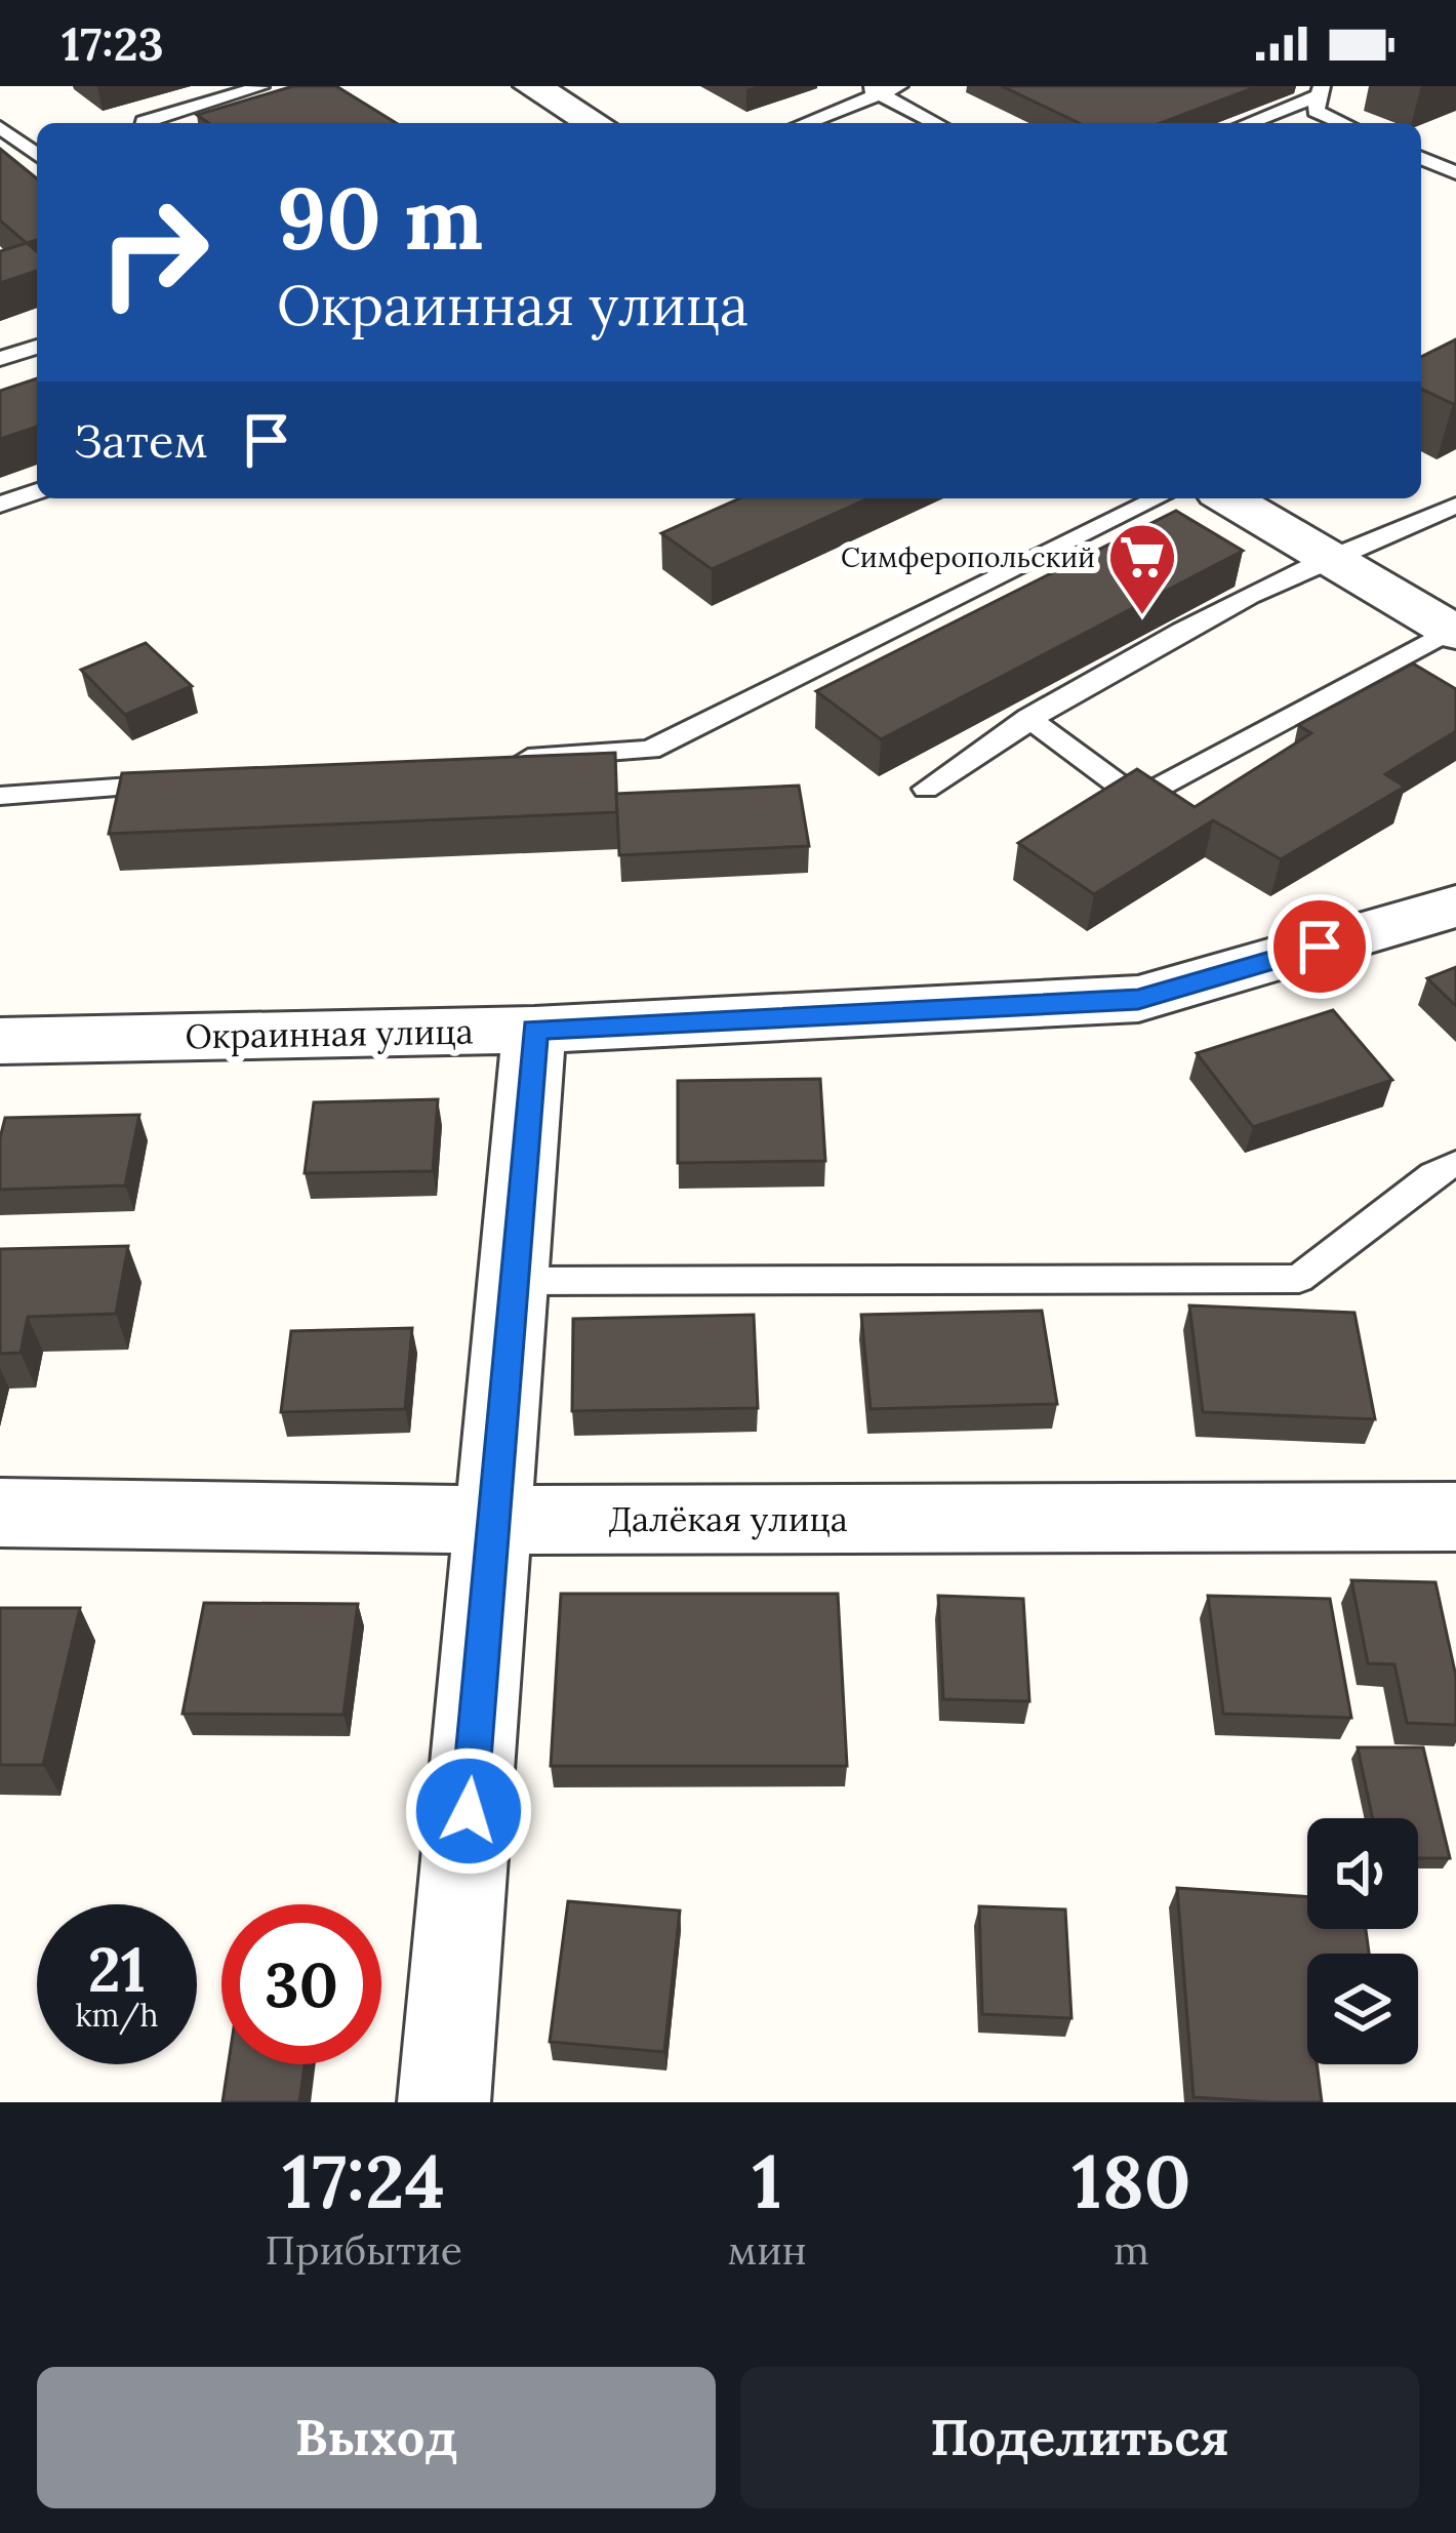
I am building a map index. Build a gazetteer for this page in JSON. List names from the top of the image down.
{
  "streets": {
    "street": ["Окраинная улица", "Далёкая улица"]
  },
  "places": {
    "supermarket": ["Симферопольский"]
  },
  "page": {
    "status": "17:23",
    "turn": ["90 m", "Окраинная улица"],
    "then": "Затем",
    "speed": "21 km/h",
    "limit": "30",
    "eta": [
      "17:24",
      "Прибытие",
      "1",
      "мин",
      "180",
      "m"
    ],
    "buttons": ["Выход", "Поделиться"]
  }
}
